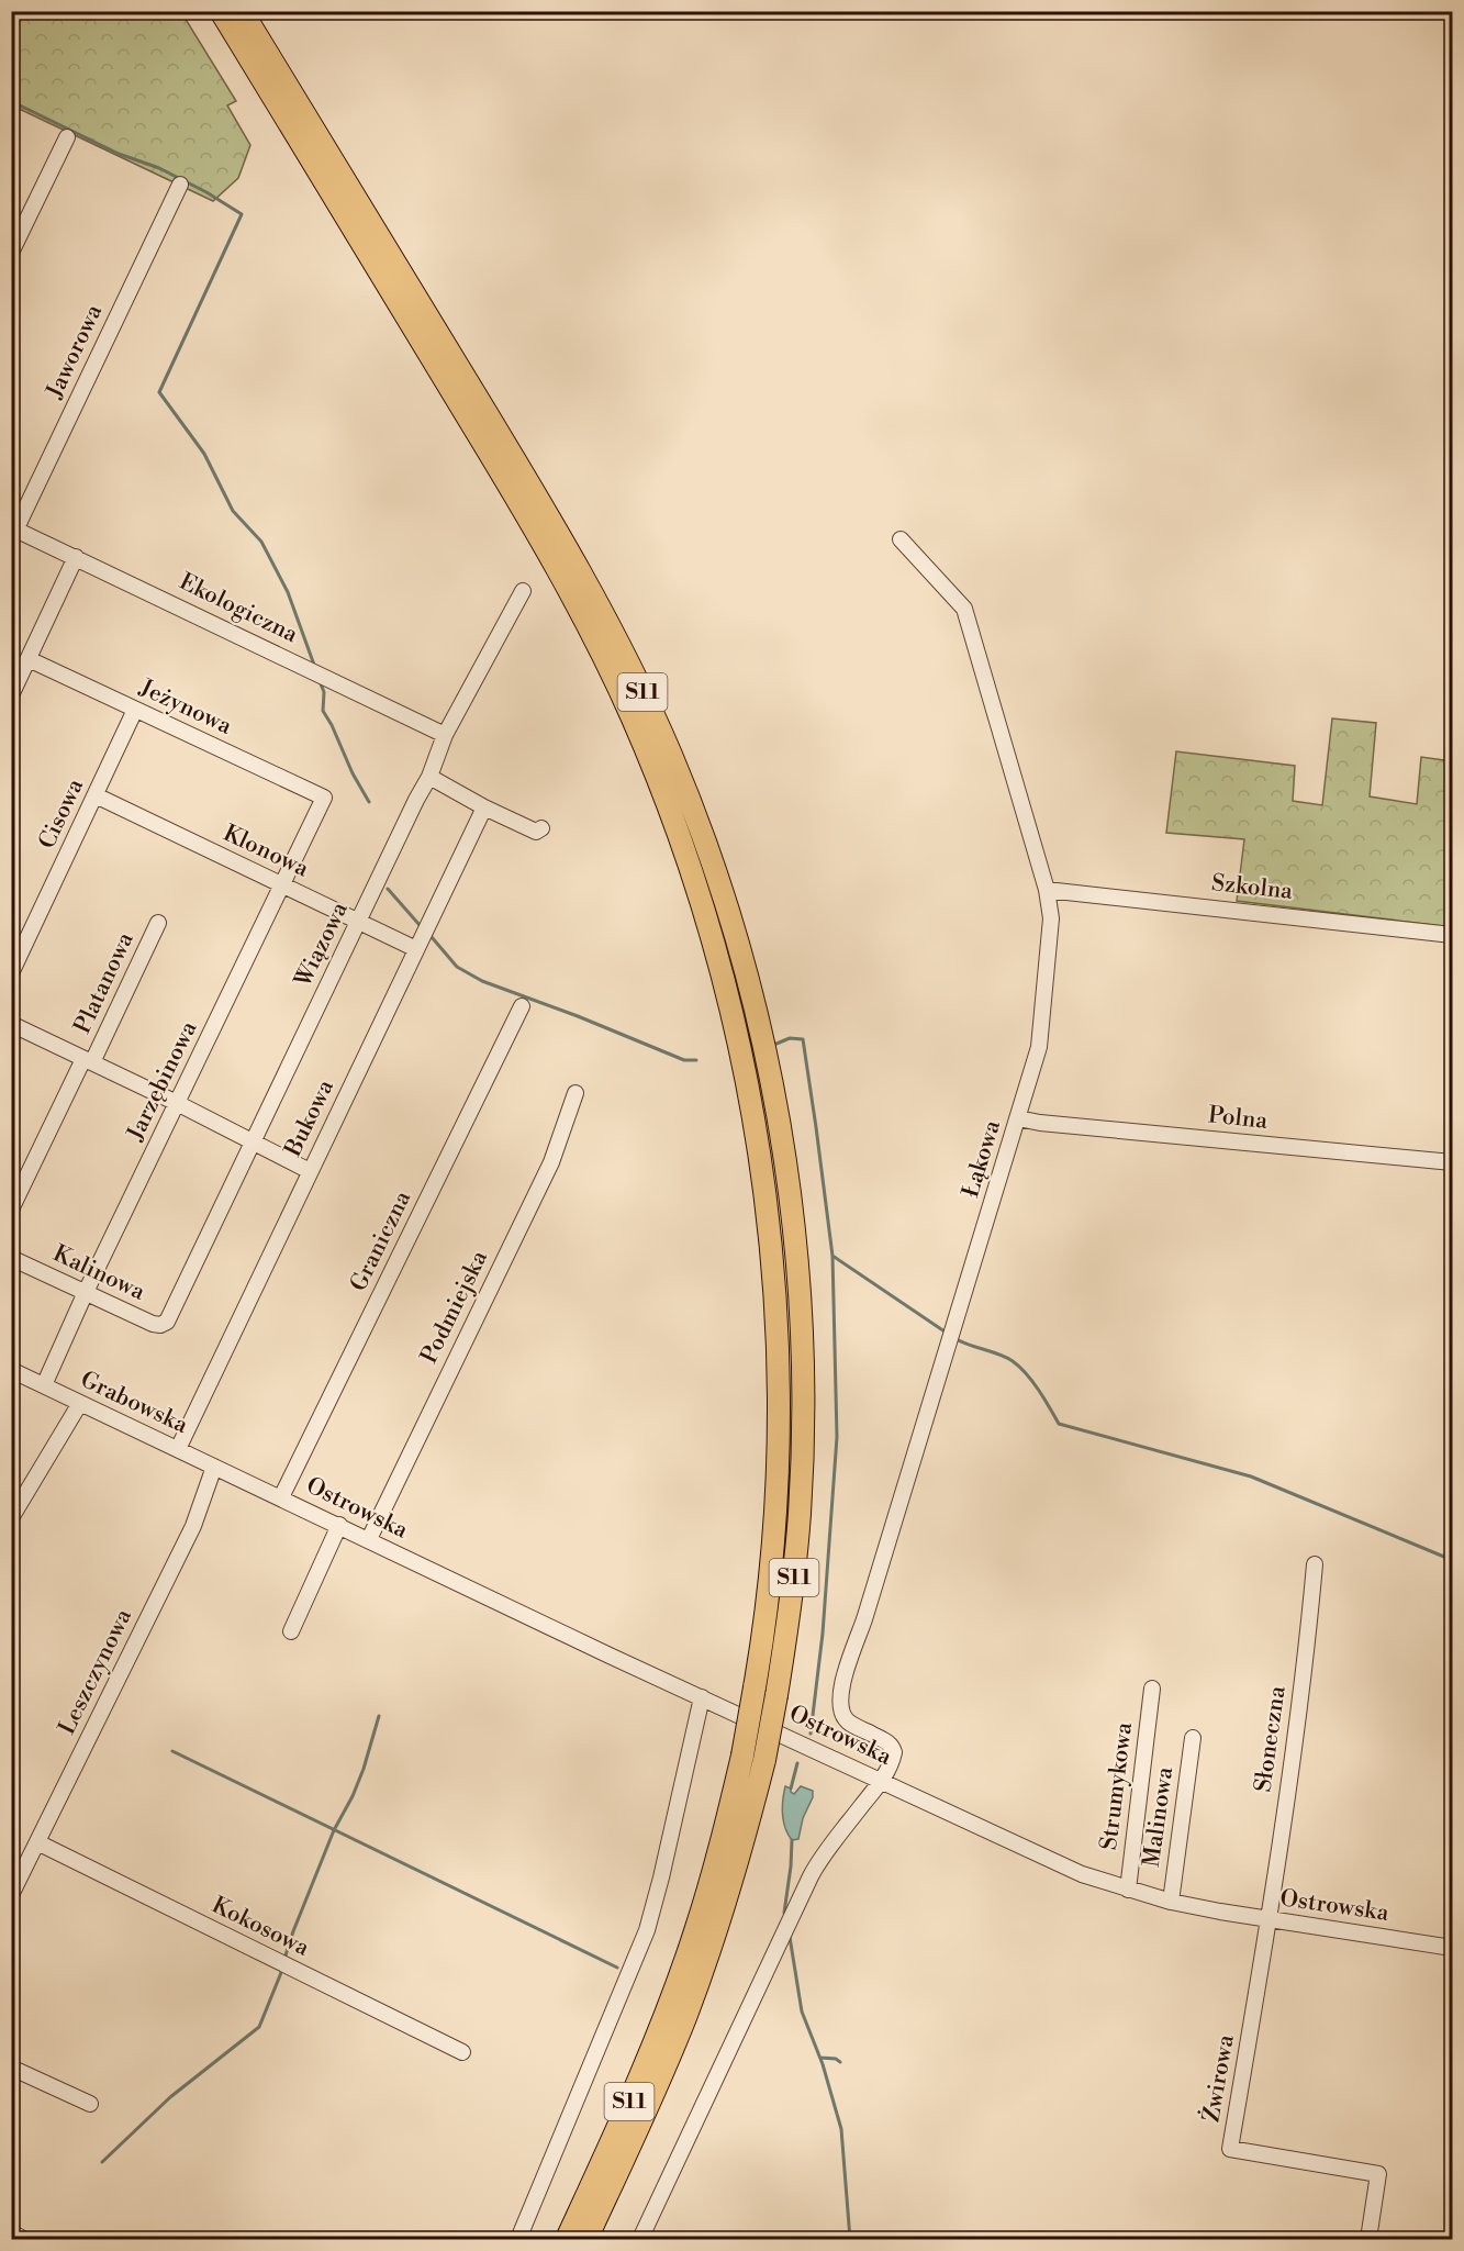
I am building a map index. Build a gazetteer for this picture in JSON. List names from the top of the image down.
{
  "streets": {
    "highway": ["S11"],
    "street": [
      "Jaworowa",
      "Ekologiczna",
      "Jeżynowa",
      "Cisowa",
      "Klonowa",
      "Szkolna",
      "Wiązowa",
      "Platanowa",
      "Jarzębinowa",
      "Bukowa",
      "Polna",
      "Łąkowa",
      "Graniczna",
      "Kalinowa",
      "Podmiejska",
      "Grabowska",
      "Ostrowska",
      "Leszczynowa",
      "Słoneczna",
      "Strumykowa",
      "Malinowa",
      "Kokosowa",
      "Żwirowa"
    ]
  },
  "crossings": [
    ["Jaworowa", "Ekologiczna"],
    ["Ekologiczna", "Wiązowa"],
    ["Jeżynowa", "Cisowa"],
    ["Jeżynowa", "Jarzębinowa"],
    ["Cisowa", "Klonowa"],
    ["Klonowa", "Wiązowa"],
    ["Klonowa", "Jarzębinowa"],
    ["Klonowa", "Bukowa"],
    ["Szkolna", "Łąkowa"],
    ["Wiązowa", "Kalinowa"],
    ["Jarzębinowa", "Kalinowa"],
    ["Jarzębinowa", "Grabowska"],
    ["Bukowa", "Grabowska"],
    ["Polna", "Łąkowa"],
    ["Łąkowa", "Ostrowska"],
    ["Graniczna", "Ostrowska"],
    ["Podmiejska", "Ostrowska"],
    ["Grabowska", "Ostrowska"],
    ["Grabowska", "Leszczynowa"],
    ["Ostrowska", "Słoneczna"],
    ["Ostrowska", "Strumykowa"],
    ["Ostrowska", "Malinowa"],
    ["Ostrowska", "Żwirowa"],
    ["Leszczynowa", "Kokosowa"],
    ["Słoneczna", "Żwirowa"]
  ]
}
